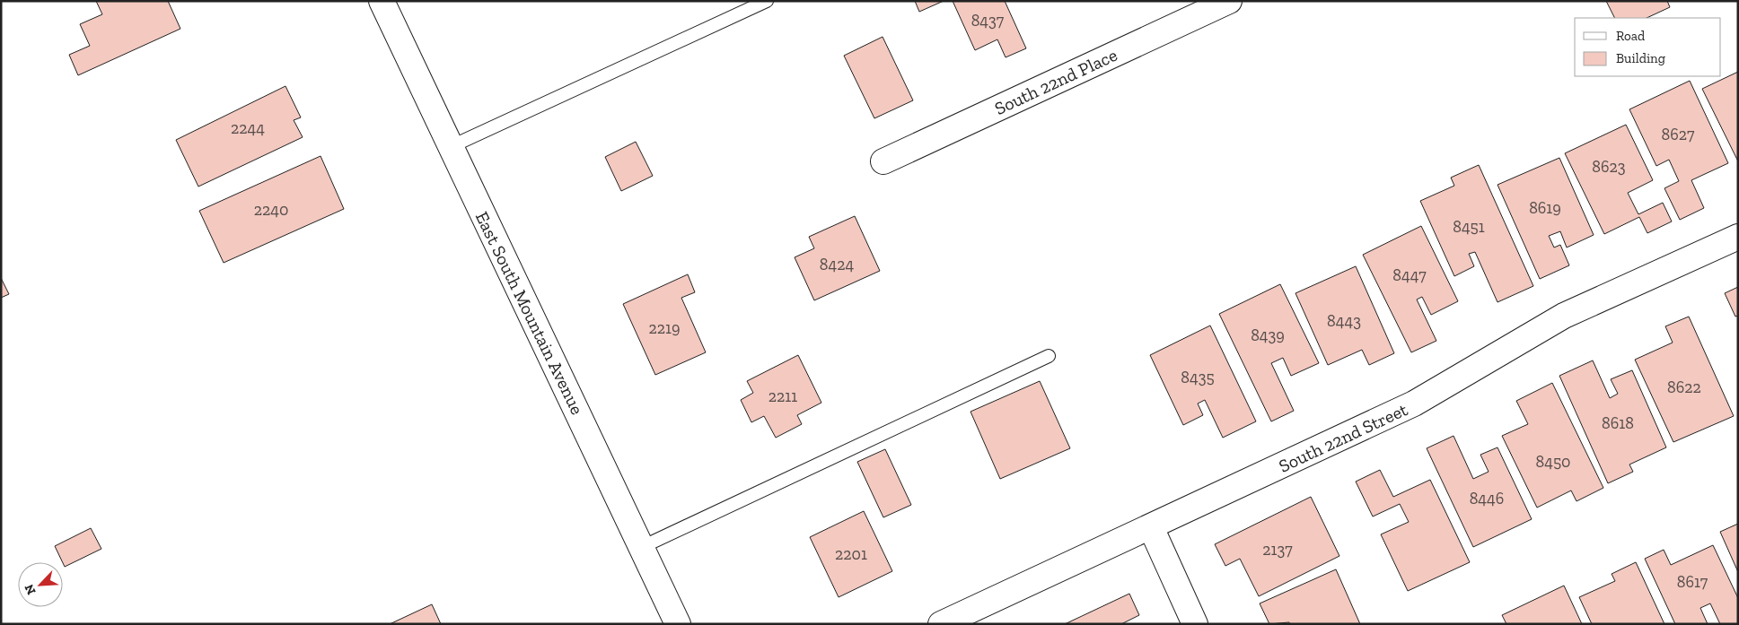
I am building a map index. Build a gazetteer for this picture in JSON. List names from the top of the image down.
{
  "streets": {
    "street": ["South 22nd Place", "East South Mountain Avenue", "South 22nd Street"]
  },
  "house_numbers": [
    "8437",
    "2244",
    "8627",
    "8623",
    "8619",
    "2240",
    "8451",
    "8424",
    "8447",
    "8443",
    "2219",
    "8439",
    "8435",
    "8622",
    "2211",
    "8618",
    "8450",
    "8446",
    "2137",
    "2201",
    "8617"
  ],
  "legend": ["Road", "Building"],
  "north": "bottom left"
}
